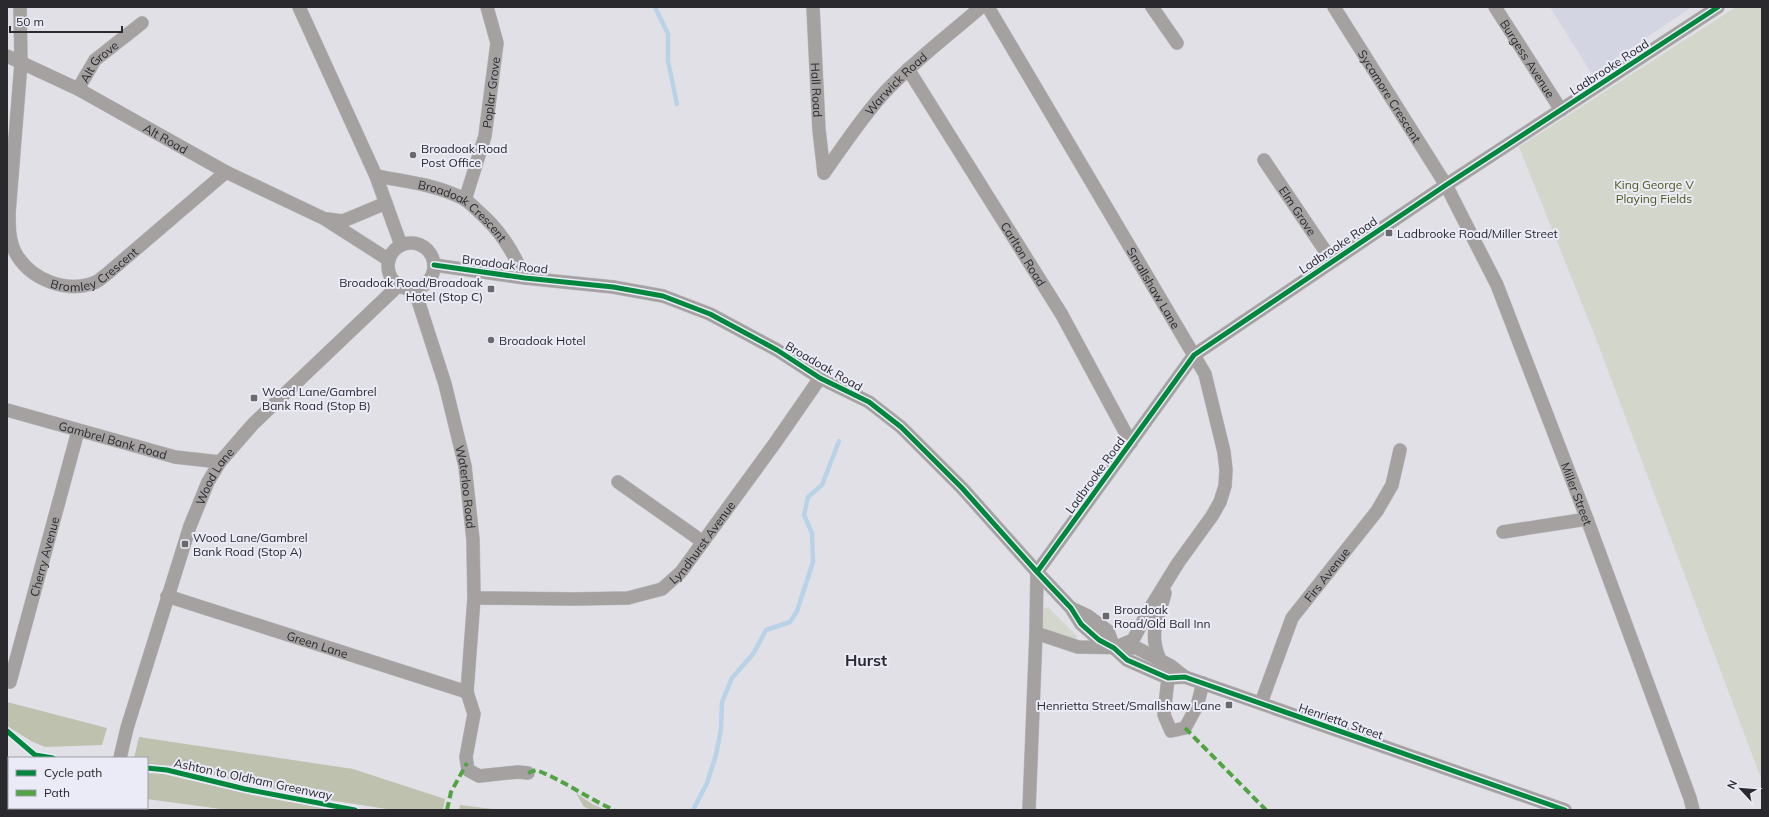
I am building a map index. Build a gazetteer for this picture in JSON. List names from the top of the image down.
{
  "streets": {
    "street": [
      "Burgess Avenue",
      "Alt Grove",
      "Ladbrooke Road",
      "Warwick Road",
      "Hall Road",
      "Poplar Grove",
      "Sycamore Crescent",
      "Alt Road",
      "Elm Grove",
      "Broadoak Crescent",
      "Carlton Road",
      "Bromley Crescent",
      "Broadoak Road",
      "Smallshaw Lane",
      "Gambrel Bank Road",
      "Wood Lane",
      "Waterloo Road",
      "Miller Street",
      "Lyndhurst Avenue",
      "Cherry Avenue",
      "Firs Avenue",
      "Green Lane",
      "Henrietta Street"
    ],
    "cycle path": ["Ashton to Oldham Greenway"]
  },
  "crossings": [
    ["Burgess Avenue", "Ladbrooke Road"],
    ["Alt Grove", "Alt Road"],
    ["Ladbrooke Road", "Sycamore Crescent"],
    ["Ladbrooke Road", "Elm Grove"],
    ["Ladbrooke Road", "Carlton Road"],
    ["Ladbrooke Road", "Broadoak Road"],
    ["Ladbrooke Road", "Smallshaw Lane"],
    ["Ladbrooke Road", "Miller Street"],
    ["Warwick Road", "Hall Road"],
    ["Warwick Road", "Carlton Road"],
    ["Poplar Grove", "Broadoak Crescent"],
    ["Sycamore Crescent", "Miller Street"],
    ["Alt Road", "Bromley Crescent"],
    ["Alt Road", "Broadoak Road"],
    ["Alt Road", "Wood Lane"],
    ["Alt Road", "Waterloo Road"],
    ["Broadoak Crescent", "Broadoak Road"],
    ["Broadoak Road", "Smallshaw Lane"],
    ["Broadoak Road", "Wood Lane"],
    ["Broadoak Road", "Waterloo Road"],
    ["Broadoak Road", "Lyndhurst Avenue"],
    ["Broadoak Road", "Henrietta Street"],
    ["Smallshaw Lane", "Henrietta Street"],
    ["Gambrel Bank Road", "Wood Lane"],
    ["Gambrel Bank Road", "Cherry Avenue"],
    ["Wood Lane", "Waterloo Road"],
    ["Wood Lane", "Green Lane"],
    ["Waterloo Road", "Lyndhurst Avenue"],
    ["Waterloo Road", "Green Lane"],
    ["Firs Avenue", "Henrietta Street"]
  ],
  "districts": ["Hurst"],
  "parks": ["King George V Playing Fields"],
  "places": {
    "other": ["Broadoak Road Post Office", "Broadoak Hotel"],
    "transit": [
      "Ladbrooke Road/Miller Street",
      "Broadoak Road/Broadoak Hotel (Stop C)",
      "Wood Lane/Gambrel Bank Road (Stop B)",
      "Wood Lane/Gambrel Bank Road (Stop A)",
      "Broadoak Road/Old Ball Inn",
      "Henrietta Street/Smallshaw Lane"
    ]
  },
  "legend": ["Cycle path", "Path"],
  "scale_bar": "50 m",
  "north": "top left"
}
